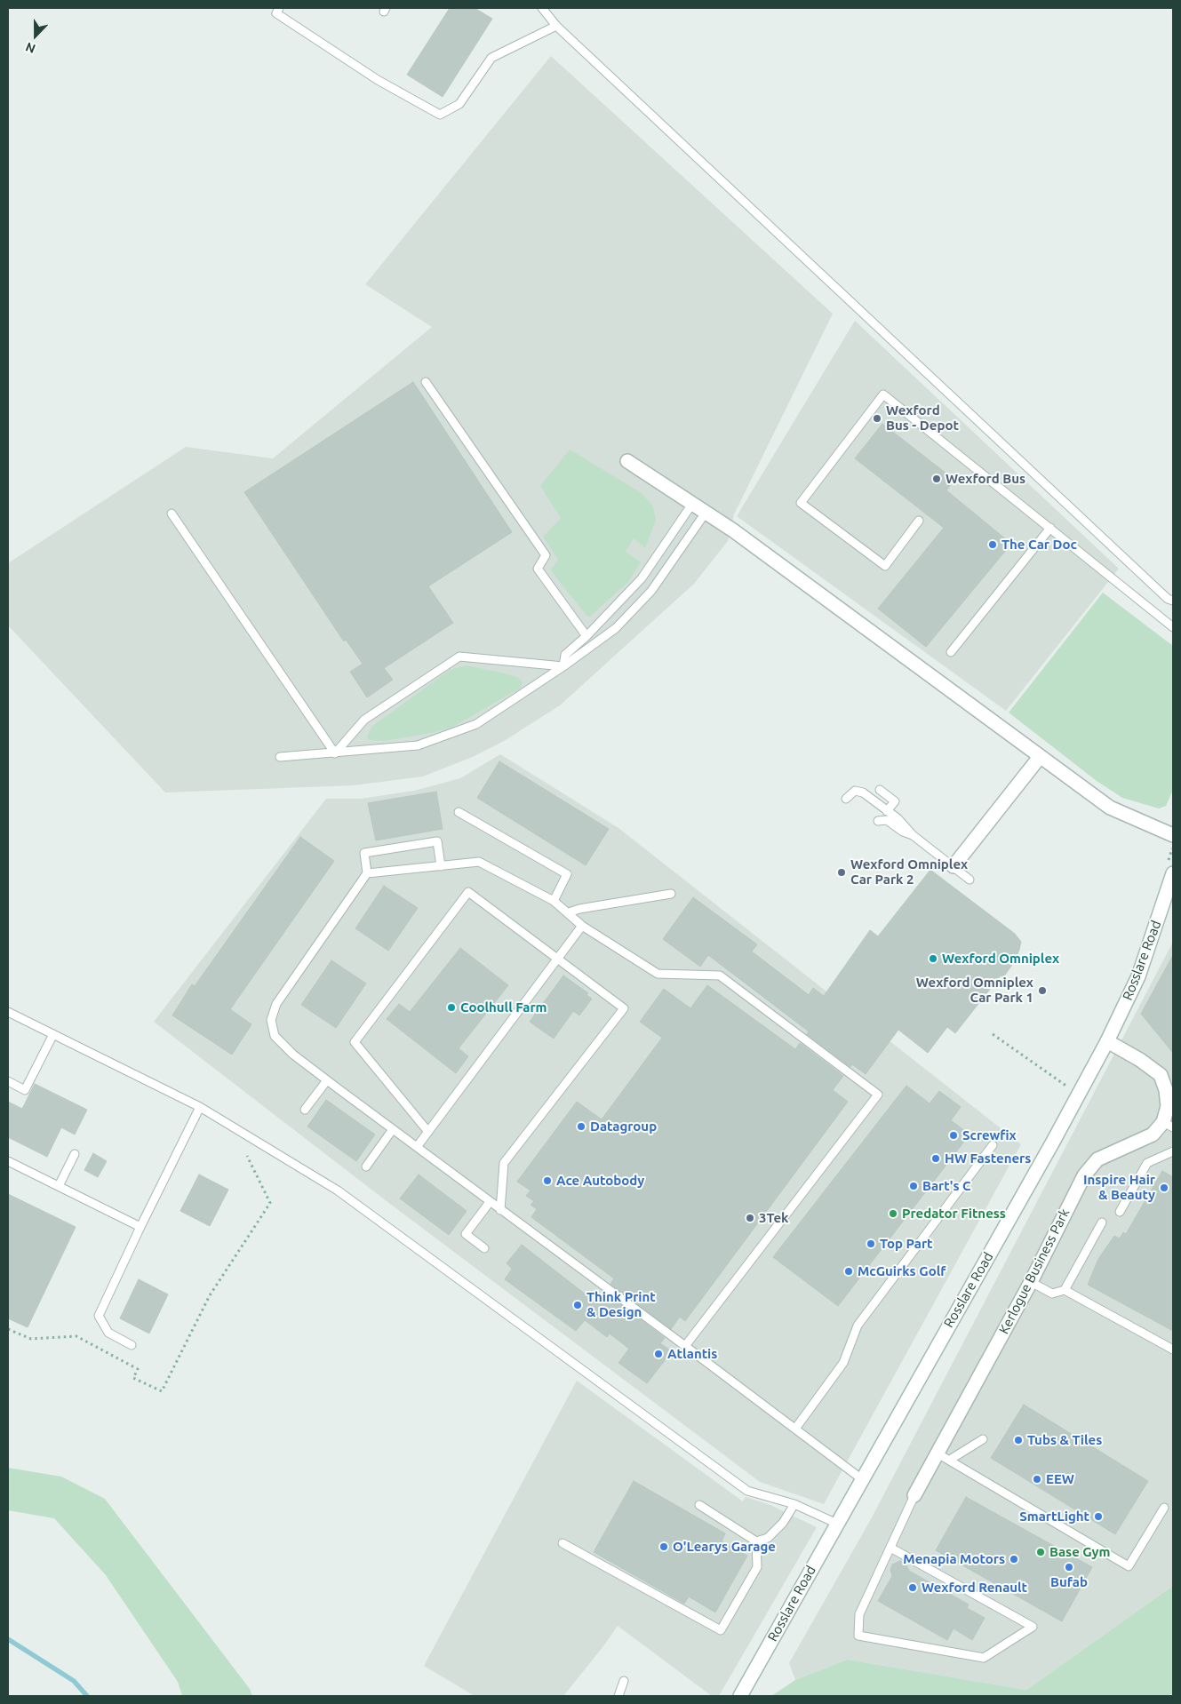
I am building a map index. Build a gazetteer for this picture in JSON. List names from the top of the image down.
{
  "streets": {
    "street": ["Rosslare Road", "Kerlogue Business Park"]
  },
  "crossings": [
    ["Rosslare Road", "Kerlogue Business Park"]
  ],
  "places": [
    "Wexford Bus - Depot",
    "Wexford Bus",
    "The Car Doc",
    "Wexford Omniplex Car Park 2",
    "Wexford Omniplex",
    "Wexford Omniplex Car Park 1",
    "Coolhull Farm",
    "Datagroup",
    "Screwfix",
    "HW Fasteners",
    "Ace Autobody",
    "Bart's C",
    "Inspire Hair & Beauty",
    "Predator Fitness",
    "3Tek",
    "Top Part",
    "McGuirks Golf",
    "Think Print & Design",
    "Atlantis",
    "Tubs & Tiles",
    "EEW",
    "SmartLight",
    "O'Learys Garage",
    "Base Gym",
    "Menapia Motors",
    "Bufab",
    "Wexford Renault"
  ],
  "north": "bottom"
}
